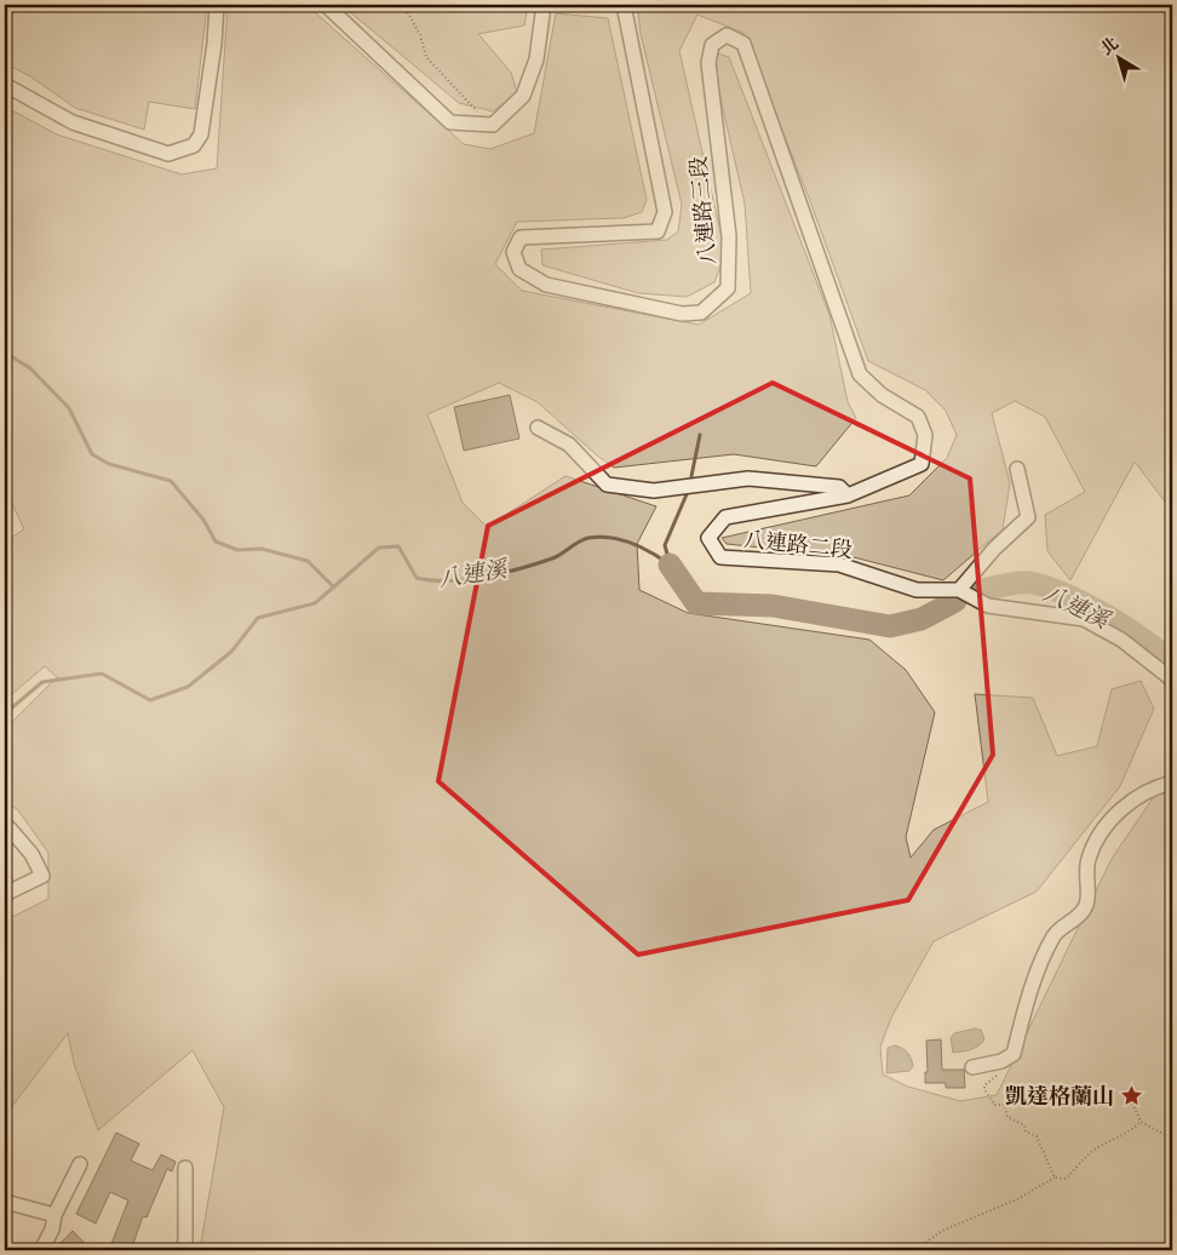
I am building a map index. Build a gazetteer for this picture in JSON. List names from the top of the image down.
{
  "streets": {
    "street": ["八連路三段", "八連路二段"]
  },
  "crossings": [
    ["八連路三段", "八連路二段"]
  ],
  "water": ["八連溪"],
  "places": {
    "place": ["凱達格蘭山"]
  },
  "north": "top left"
}
